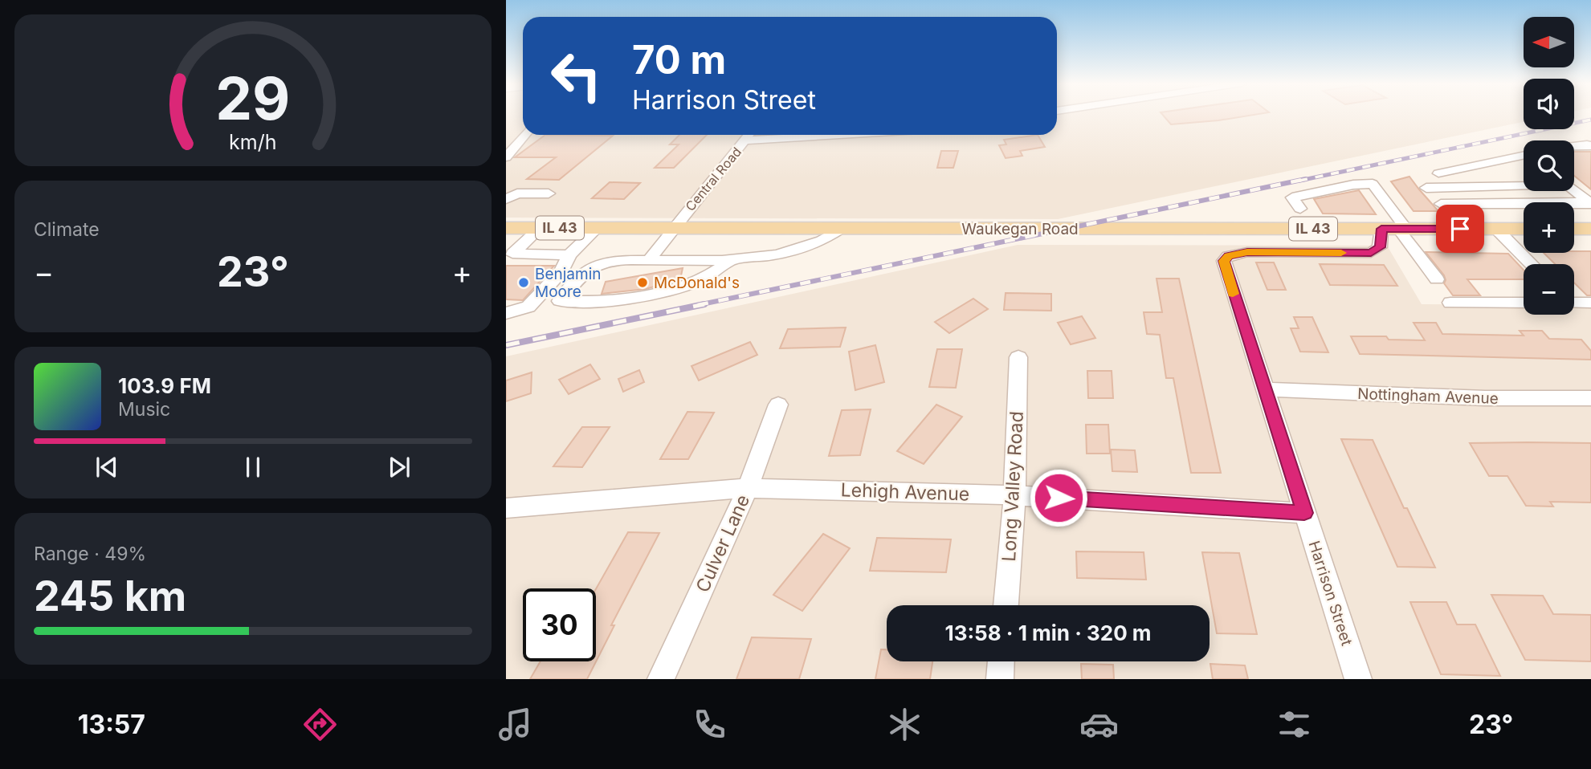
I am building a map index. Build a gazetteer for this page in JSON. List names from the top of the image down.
{
  "streets": {
    "main road": ["IL 43", "Waukegan Road"],
    "street": [
      "Central Road",
      "Nottingham Avenue",
      "Long Valley Road",
      "Lehigh Avenue",
      "Culver Lane",
      "Harrison Street"
    ]
  },
  "crossings": [
    ["Central Road", "Waukegan Road"],
    ["Waukegan Road", "Harrison Street"],
    ["Nottingham Avenue", "Harrison Street"],
    ["Long Valley Road", "Lehigh Avenue"],
    ["Lehigh Avenue", "Culver Lane"],
    ["Lehigh Avenue", "Harrison Street"]
  ],
  "places": ["Benjamin Moore", "McDonald's"],
  "north": "left",
  "page": {
    "map_buttons": ["+", "−"],
    "turn": ["70 m", "Harrison Street"],
    "tile": [
      "Climate",
      ["Range · 49%", "245 km"]
    ],
    "heat": ["−", "23°", "+"],
    "song": ["103.9 FM", "Music"],
    "limit": "30",
    "trip": "13:58 · 1 min · 320 m",
    "tabs": ["13:57", "23°"],
    "gauge": ["29", "km/h"]
  }
}
